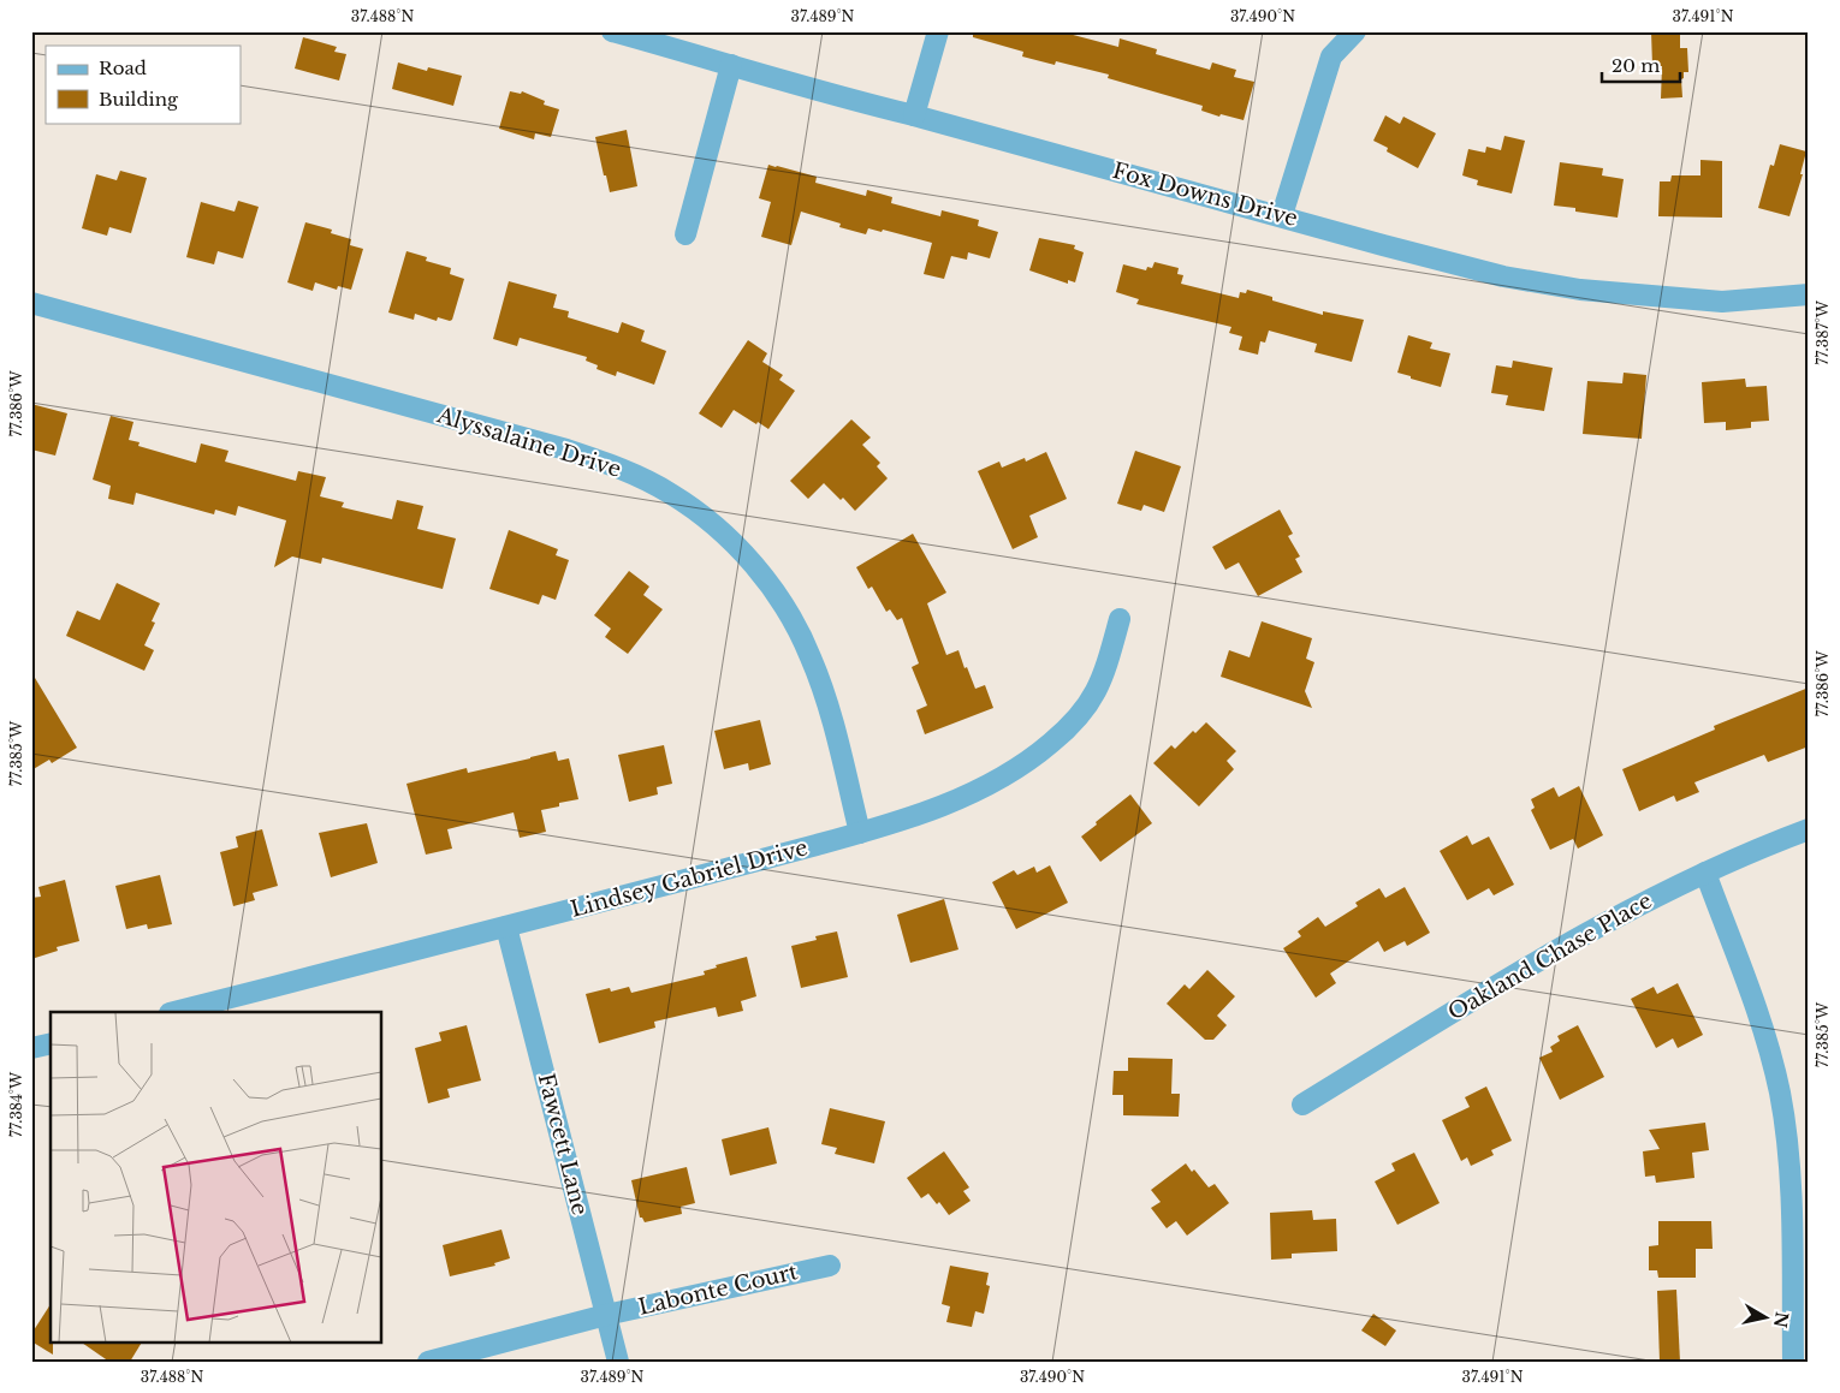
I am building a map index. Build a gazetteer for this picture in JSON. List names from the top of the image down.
{
  "streets": {
    "street": [
      "Fox Downs Drive",
      "Alyssalaine Drive",
      "Lindsey Gabriel Drive",
      "Oakland Chase Place",
      "Fawcett Lane",
      "Labonte Court"
    ]
  },
  "crossings": [
    ["Alyssalaine Drive", "Lindsey Gabriel Drive"],
    ["Lindsey Gabriel Drive", "Fawcett Lane"],
    ["Fawcett Lane", "Labonte Court"]
  ],
  "legend": ["Road", "Building"],
  "scale_bar": "20 m",
  "north": "right",
  "coordinates": [
    "37.488°N",
    "37.489°N",
    "37.490°N",
    "37.491°N",
    "77.387°W",
    "77.386°W",
    "77.385°W",
    "77.384°W"
  ]
}
